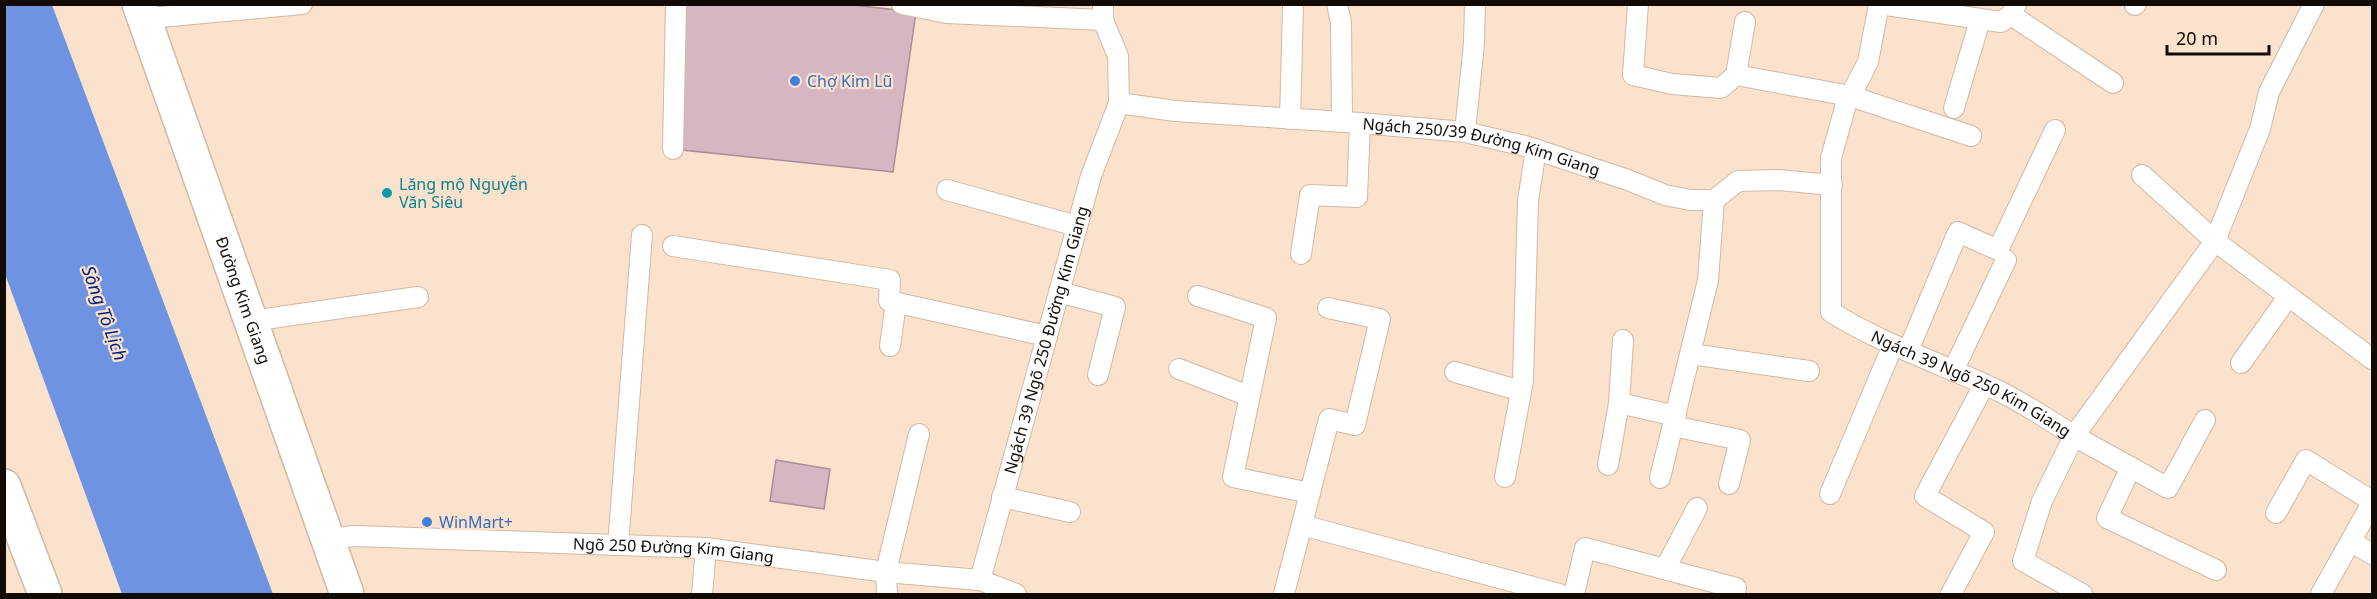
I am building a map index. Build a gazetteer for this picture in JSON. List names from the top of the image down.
{
  "streets": {
    "main road": ["Đường Kim Giang"],
    "lane": [
      "Ngách 250/39 Đường Kim Giang",
      "Ngách 39 Ngõ 250 Đường Kim Giang",
      "Ngách 39 Ngõ 250 Kim Giang",
      "Ngõ 250 Đường Kim Giang"
    ]
  },
  "crossings": [
    ["Ngách 250/39 Đường Kim Giang", "Ngách 39 Ngõ 250 Đường Kim Giang"],
    ["Đường Kim Giang", "Ngõ 250 Đường Kim Giang"],
    ["Ngách 39 Ngõ 250 Đường Kim Giang", "Ngõ 250 Đường Kim Giang"]
  ],
  "water": ["Sông Tô Lịch"],
  "places": ["Chợ Kim Lũ", "Lăng mộ Nguyễn Văn Siêu", "WinMart+"],
  "scale_bar": "20 m"
}
